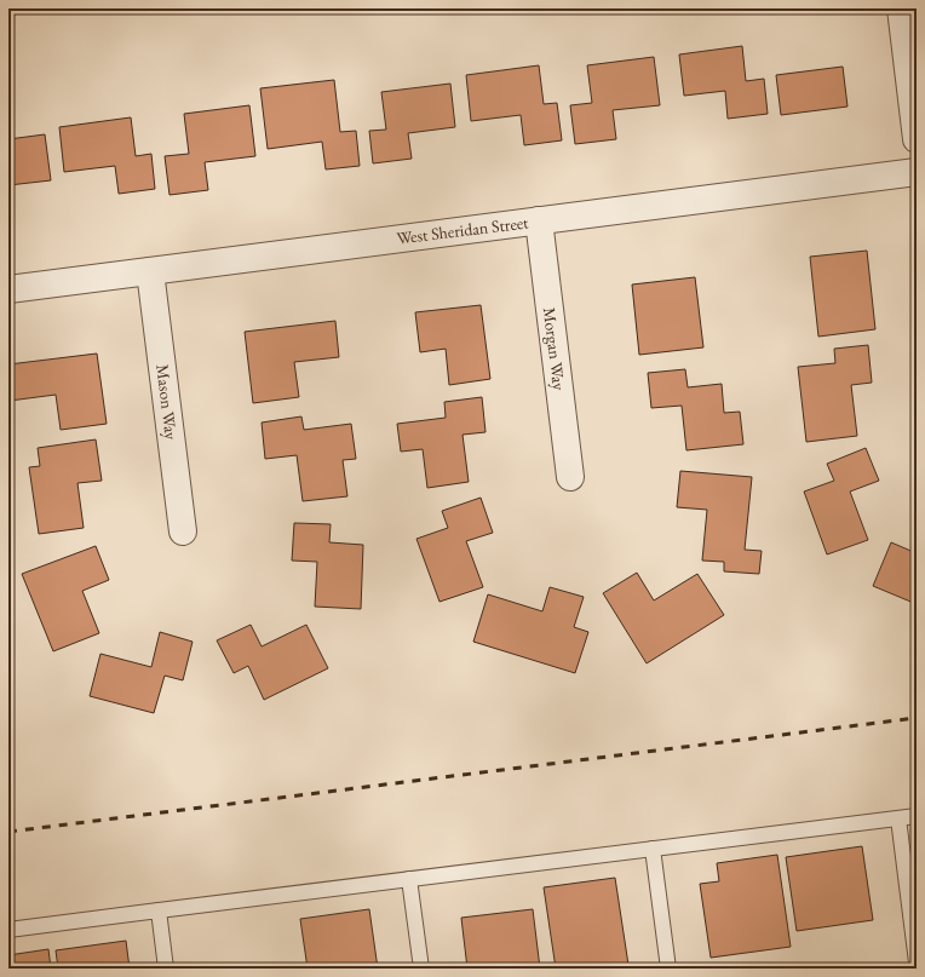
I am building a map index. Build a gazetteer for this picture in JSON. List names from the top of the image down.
{
  "streets": {
    "street": ["West Sheridan Street", "Morgan Way", "Mason Way"]
  },
  "crossings": [
    ["West Sheridan Street", "Morgan Way"],
    ["West Sheridan Street", "Mason Way"]
  ]
}
